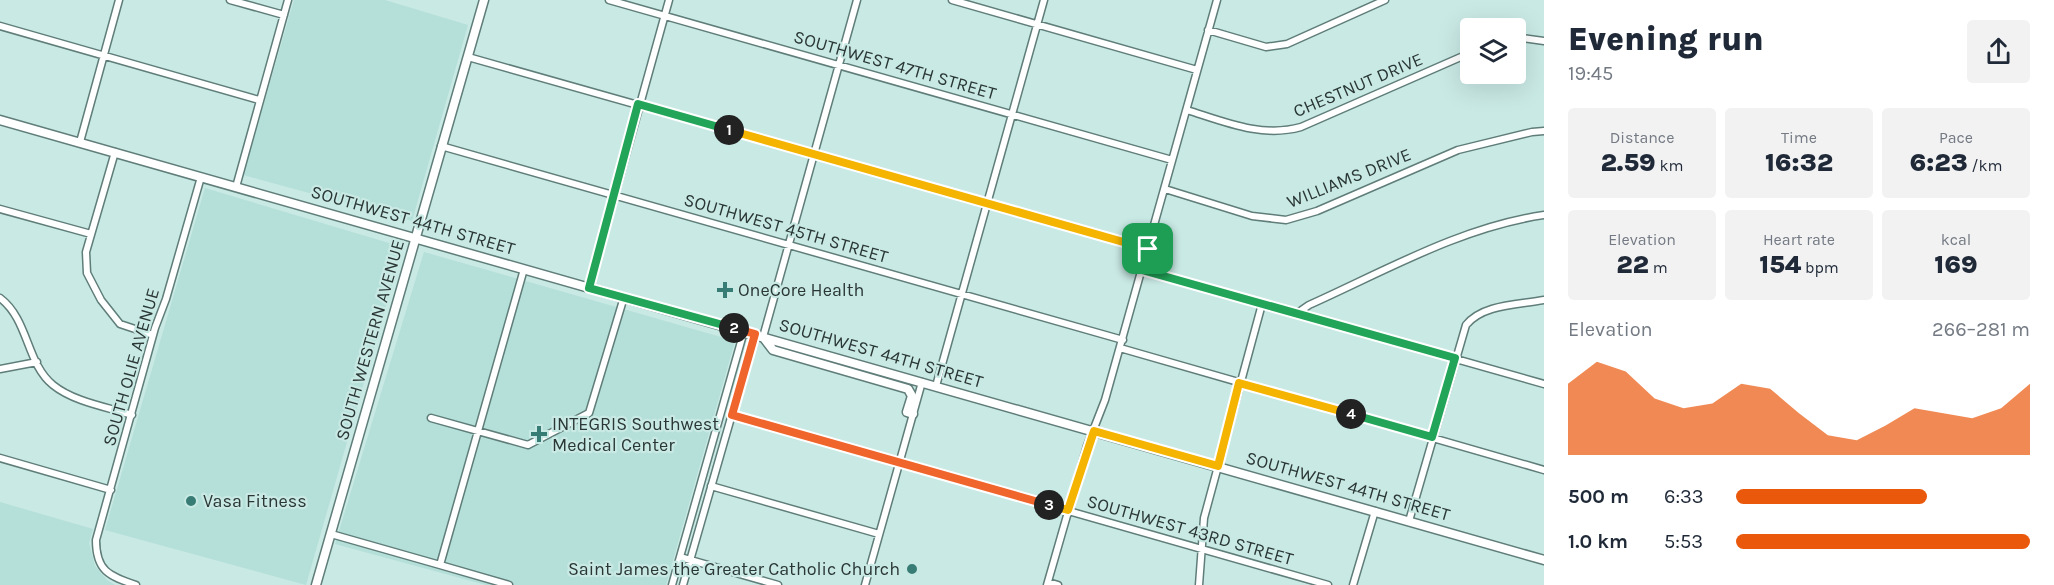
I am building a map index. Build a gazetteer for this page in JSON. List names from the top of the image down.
{
  "streets": {
    "main road": ["SOUTHWEST 44TH STREET", "SOUTH WESTERN AVENUE"],
    "street": [
      "SOUTHWEST 47TH STREET",
      "CHESTNUT DRIVE",
      "WILLIAMS DRIVE",
      "SOUTHWEST 45TH STREET",
      "SOUTH OLIE AVENUE",
      "SOUTHWEST 43RD STREET"
    ]
  },
  "crossings": [
    ["SOUTHWEST 44TH STREET", "SOUTH WESTERN AVENUE"],
    ["SOUTHWEST 44TH STREET", "SOUTH OLIE AVENUE"],
    ["SOUTHWEST 45TH STREET", "SOUTH WESTERN AVENUE"]
  ],
  "places": {
    "health": ["OneCore Health", "INTEGRIS Southwest Medical Center"],
    "other": ["Vasa Fitness", "Saint James the Greater Catholic Church"]
  },
  "page": {
    "heading": ["Evening run", "19:45"],
    "stats": [
      ["Distance", "2.59 km"],
      ["Time", "16:32"],
      ["Pace", "6:23 /km"],
      ["Elevation", "22 m"],
      ["Heart rate", "154 bpm"],
      ["kcal", "169"]
    ],
    "pins": [
      "1",
      "2",
      "4",
      "3"
    ],
    "chart": ["Elevation", "266–281 m"],
    "list": [
      {
        "name": "500 m",
        "note": "6:33"
      },
      {
        "name": "1.0 km",
        "note": "5:53"
      }
    ]
  }
}
